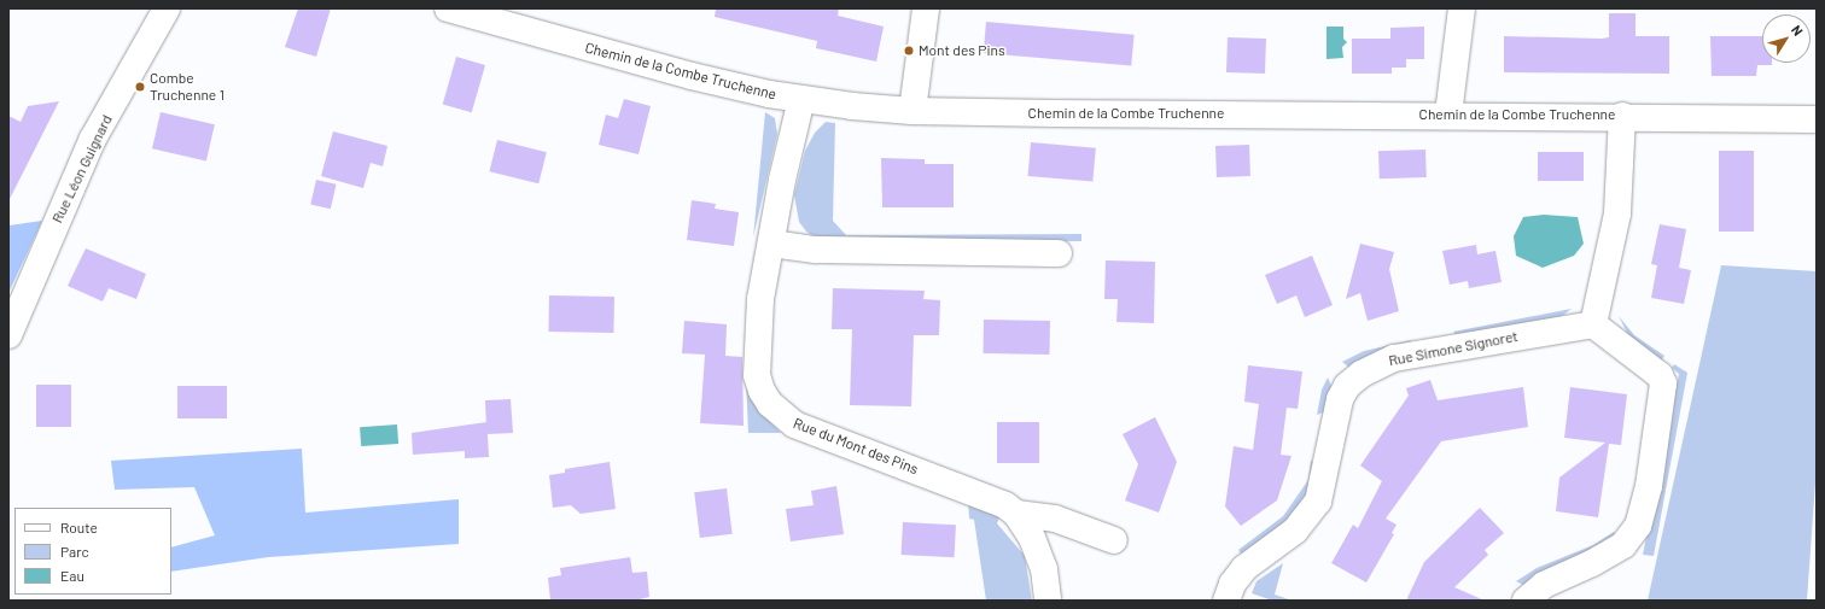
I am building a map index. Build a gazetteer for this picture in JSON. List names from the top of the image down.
{
  "streets": {
    "street": [
      "Chemin de la Combe Truchenne",
      "Rue Léon Guignard",
      "Rue Simone Signoret",
      "Rue du Mont des Pins"
    ]
  },
  "crossings": [
    ["Chemin de la Combe Truchenne", "Rue du Mont des Pins"]
  ],
  "places": ["Mont des Pins", "Combe Truchenne 1"],
  "legend": ["Route", "Parc", "Eau"],
  "north": "top right"
}
